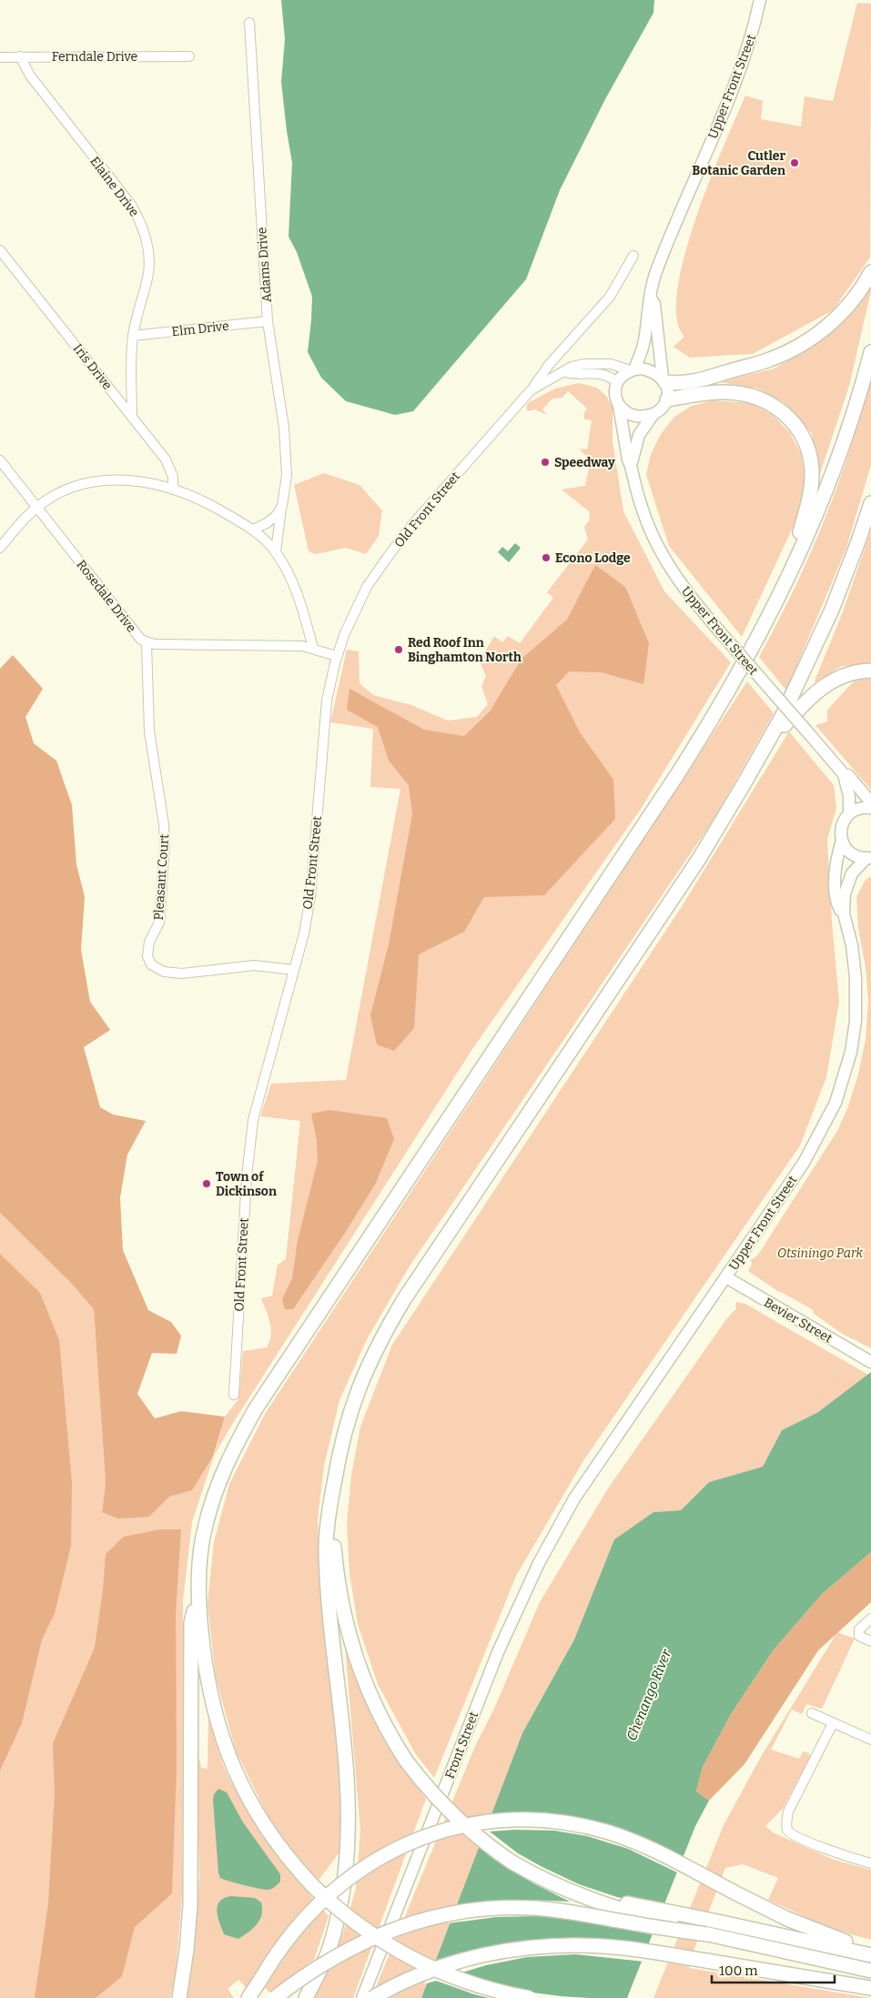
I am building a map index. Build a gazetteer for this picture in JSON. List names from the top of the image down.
{
  "streets": {
    "main road": ["Upper Front Street", "Bevier Street", "Front Street"],
    "street": [
      "Ferndale Drive",
      "Elaine Drive",
      "Adams Drive",
      "Elm Drive",
      "Iris Drive",
      "Old Front Street",
      "Rosedale Drive",
      "Pleasant Court"
    ]
  },
  "crossings": [
    ["Ferndale Drive", "Elaine Drive"],
    ["Upper Front Street", "Old Front Street"],
    ["Upper Front Street", "Bevier Street"],
    ["Upper Front Street", "Front Street"],
    ["Elaine Drive", "Elm Drive"],
    ["Elaine Drive", "Iris Drive"],
    ["Adams Drive", "Elm Drive"],
    ["Old Front Street", "Rosedale Drive"],
    ["Old Front Street", "Pleasant Court"],
    ["Rosedale Drive", "Pleasant Court"]
  ],
  "water": ["Chenango River"],
  "parks": ["Otsiningo Park"],
  "places": [
    "Cutler Botanic Garden",
    "Speedway",
    "Econo Lodge",
    "Red Roof Inn Binghamton North",
    "Town of Dickinson"
  ],
  "scale_bar": "100 m"
}
